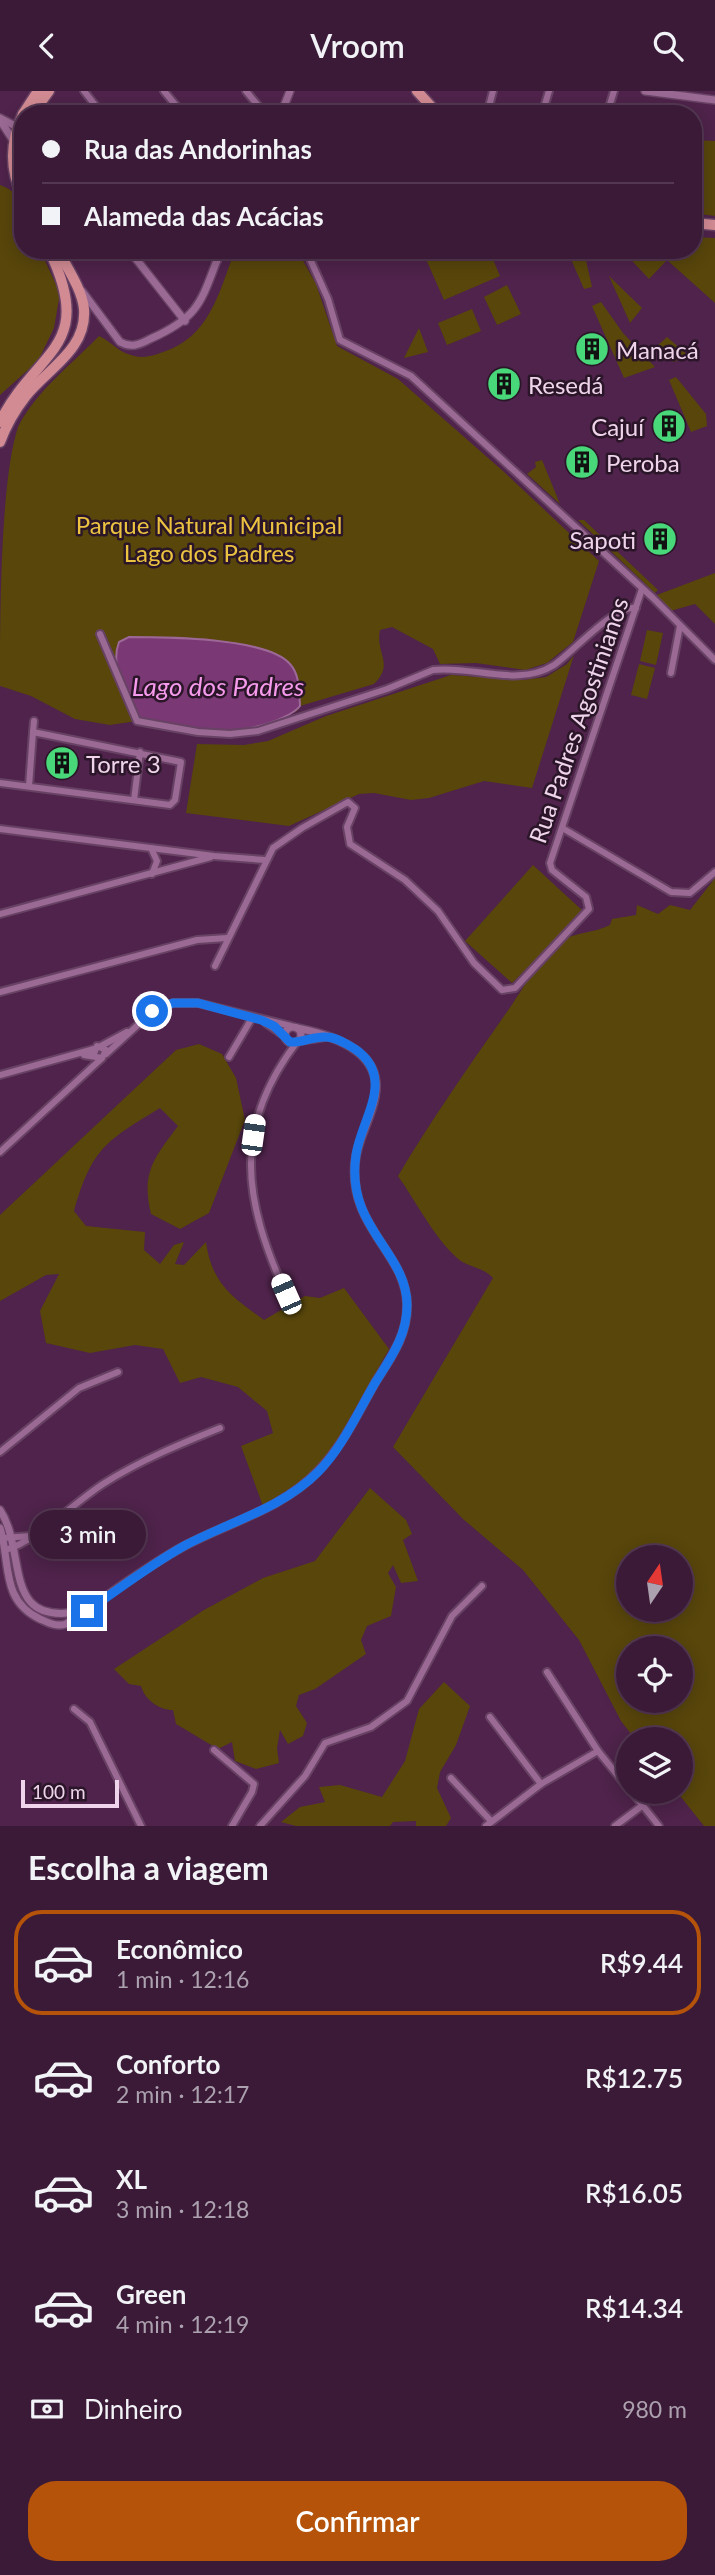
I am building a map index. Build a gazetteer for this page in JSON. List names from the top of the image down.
{
  "streets": {
    "street": ["Rua Padres Agostinianos"]
  },
  "water": ["Lago dos Padres"],
  "parks": ["Parque Natural Municipal Lago dos Padres"],
  "places": {
    "building": [
      "Manacá",
      "Resedá",
      "Cajuí",
      "Peroba",
      "Sapoti",
      "Torre 3"
    ]
  },
  "scale_bar": "100 m",
  "north": "top",
  "page": {
    "header": "Vroom",
    "banner": ["Rua das Andorinhas", "Alameda das Acácias"],
    "bubble": "3 min",
    "scale": "100 m",
    "heading": "Escolha a viagem",
    "list": [
      {
        "name": "Econômico",
        "note": "1 min · 12:16",
        "value": "R$9.44"
      },
      {
        "name": "Conforto",
        "note": "2 min · 12:17",
        "value": "R$12.75"
      },
      {
        "name": "XL",
        "note": "3 min · 12:18",
        "value": "R$16.05"
      },
      {
        "name": "Green",
        "note": "4 min · 12:19",
        "value": "R$14.34"
      }
    ],
    "pay": ["Dinheiro", "980 m"],
    "buttons": "Confirmar"
  }
}
